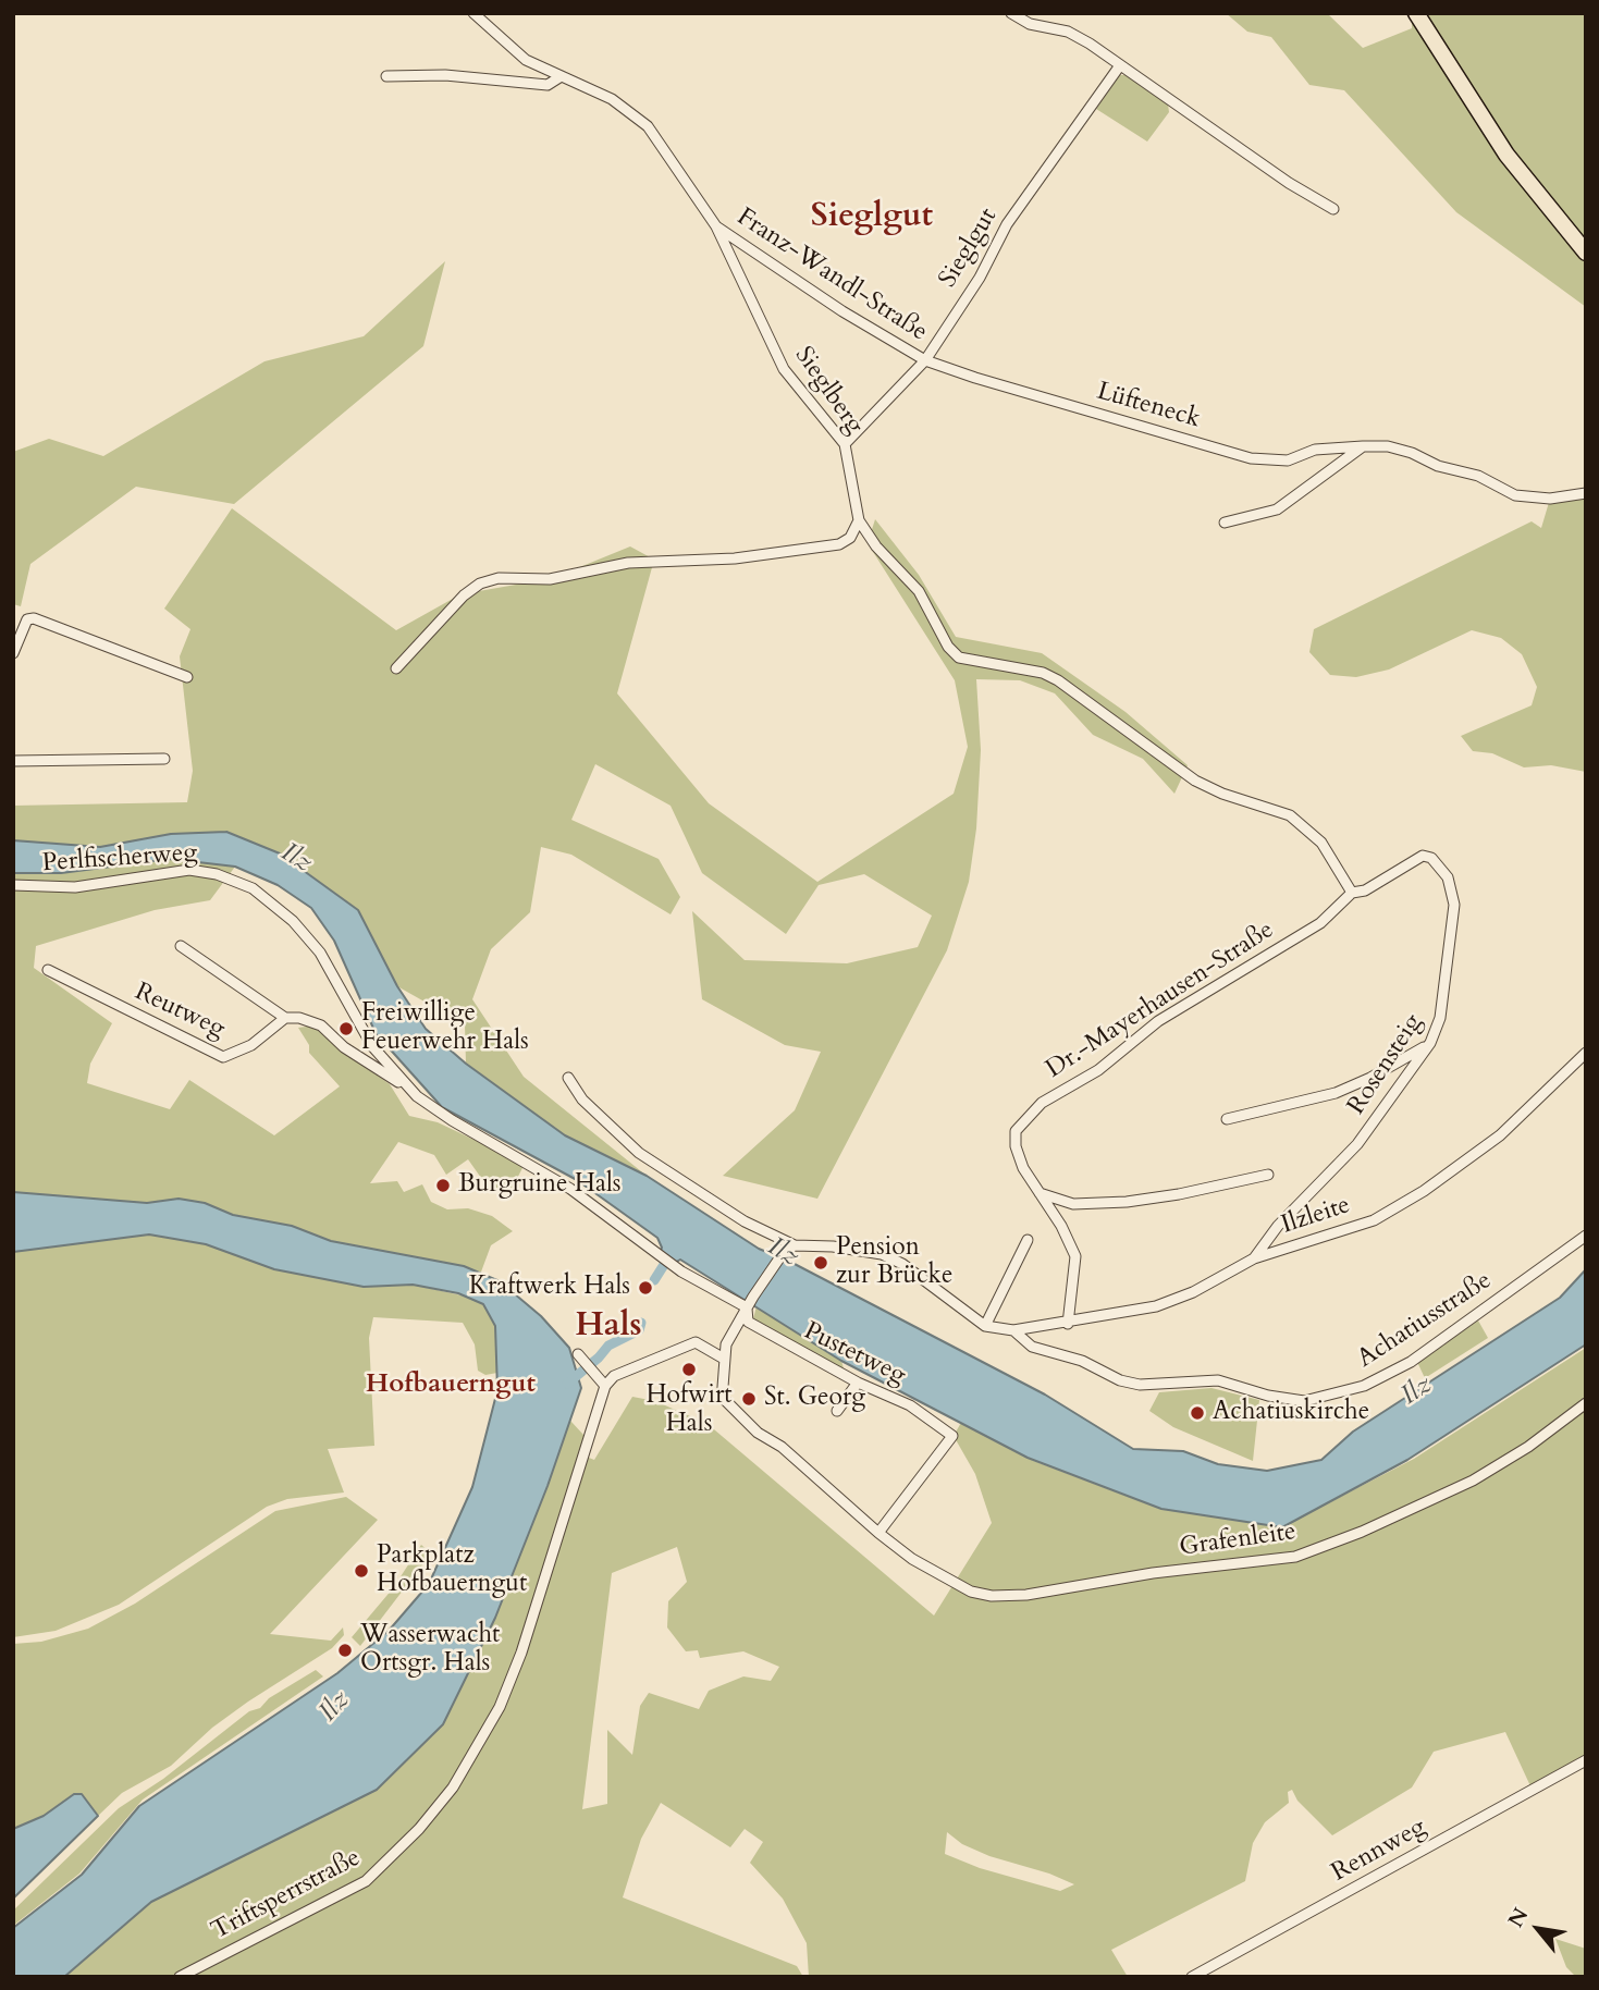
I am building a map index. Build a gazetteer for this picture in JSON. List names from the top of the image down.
{
  "streets": {
    "street": [
      "Sieglgut",
      "Franz-Wandl-Straße",
      "Sieglberg",
      "Lüfteneck",
      "Perlfischerweg",
      "Dr.-Mayerhausen-Straße",
      "Reutweg",
      "Rosensteig",
      "Ilzleite",
      "Achatiusstraße",
      "Pustetweg",
      "Grafenleite",
      "Rennweg",
      "Triftsperrstraße"
    ]
  },
  "crossings": [
    ["Sieglgut", "Franz-Wandl-Straße"],
    ["Sieglgut", "Sieglberg"],
    ["Sieglgut", "Lüfteneck"],
    ["Franz-Wandl-Straße", "Sieglberg"],
    ["Franz-Wandl-Straße", "Lüfteneck"],
    ["Perlfischerweg", "Pustetweg"],
    ["Dr.-Mayerhausen-Straße", "Rosensteig"],
    ["Dr.-Mayerhausen-Straße", "Ilzleite"],
    ["Rosensteig", "Ilzleite"],
    ["Ilzleite", "Achatiusstraße"],
    ["Pustetweg", "Grafenleite"]
  ],
  "districts": ["Sieglgut", "Hals", "Hofbauerngut"],
  "water": ["Ilz"],
  "places": [
    "Freiwillige Feuerwehr Hals",
    "Burgruine Hals",
    "Pension zur Brücke",
    "Kraftwerk Hals",
    "Hofwirt Hals",
    "St. Georg",
    "Achatiuskirche",
    "Parkplatz Hofbauerngut",
    "Wasserwacht Ortsgr. Hals"
  ],
  "north": "top left"
}
